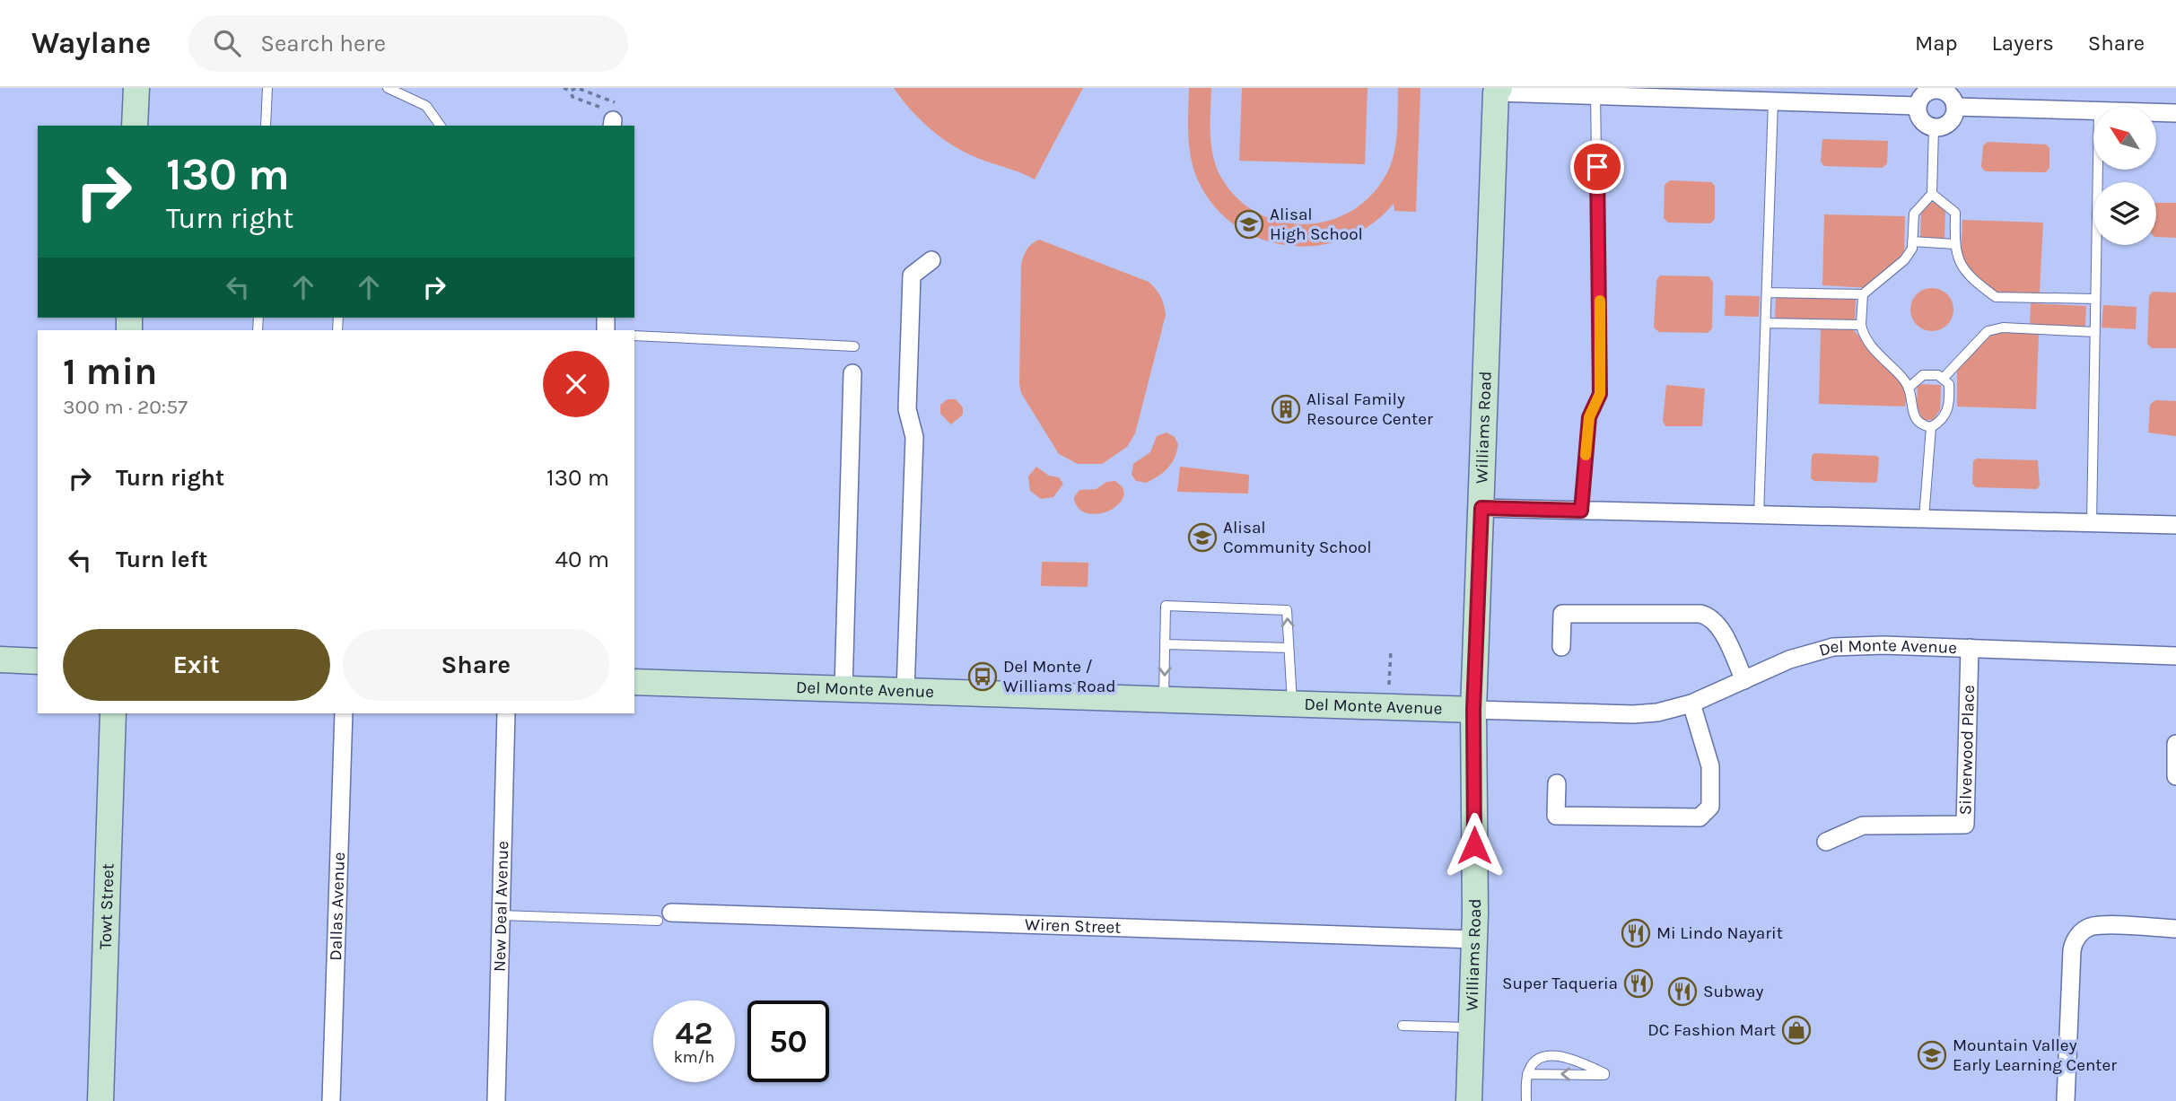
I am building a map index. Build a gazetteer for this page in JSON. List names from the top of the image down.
{
  "streets": {
    "street": [
      "Williams Road",
      "Del Monte Avenue",
      "Silverwood Place",
      "Towt Street",
      "Dallas Avenue",
      "New Deal Avenue",
      "Wiren Street"
    ]
  },
  "crossings": [
    ["Williams Road", "Del Monte Avenue"],
    ["Williams Road", "Wiren Street"],
    ["Del Monte Avenue", "Silverwood Place"]
  ],
  "places": {
    "school or university": ["Alisal High School", "Alisal Community School", "Mountain Valley Early Learning Center"],
    "building": ["Alisal Family Resource Center"],
    "bus stop": ["Del Monte / Williams Road"],
    "restaurant": ["Mi Lindo Nayarit", "Super Taqueria", "Subway"],
    "shop": ["DC Fashion Mart"]
  },
  "north": "top left",
  "page": {
    "header": "Waylane",
    "search": "Search here",
    "nav": ["Map", "Layers", "Share"],
    "turn": ["130 m", "Turn right"],
    "heading": ["1 min", "300 m · 20:57"],
    "list": [
      {
        "name": "Turn right",
        "value": "130 m"
      },
      {
        "name": "Turn left",
        "value": "40 m"
      }
    ],
    "buttons": ["Exit", "Share"],
    "speed": "42 km/h",
    "limit": "50"
  }
}
